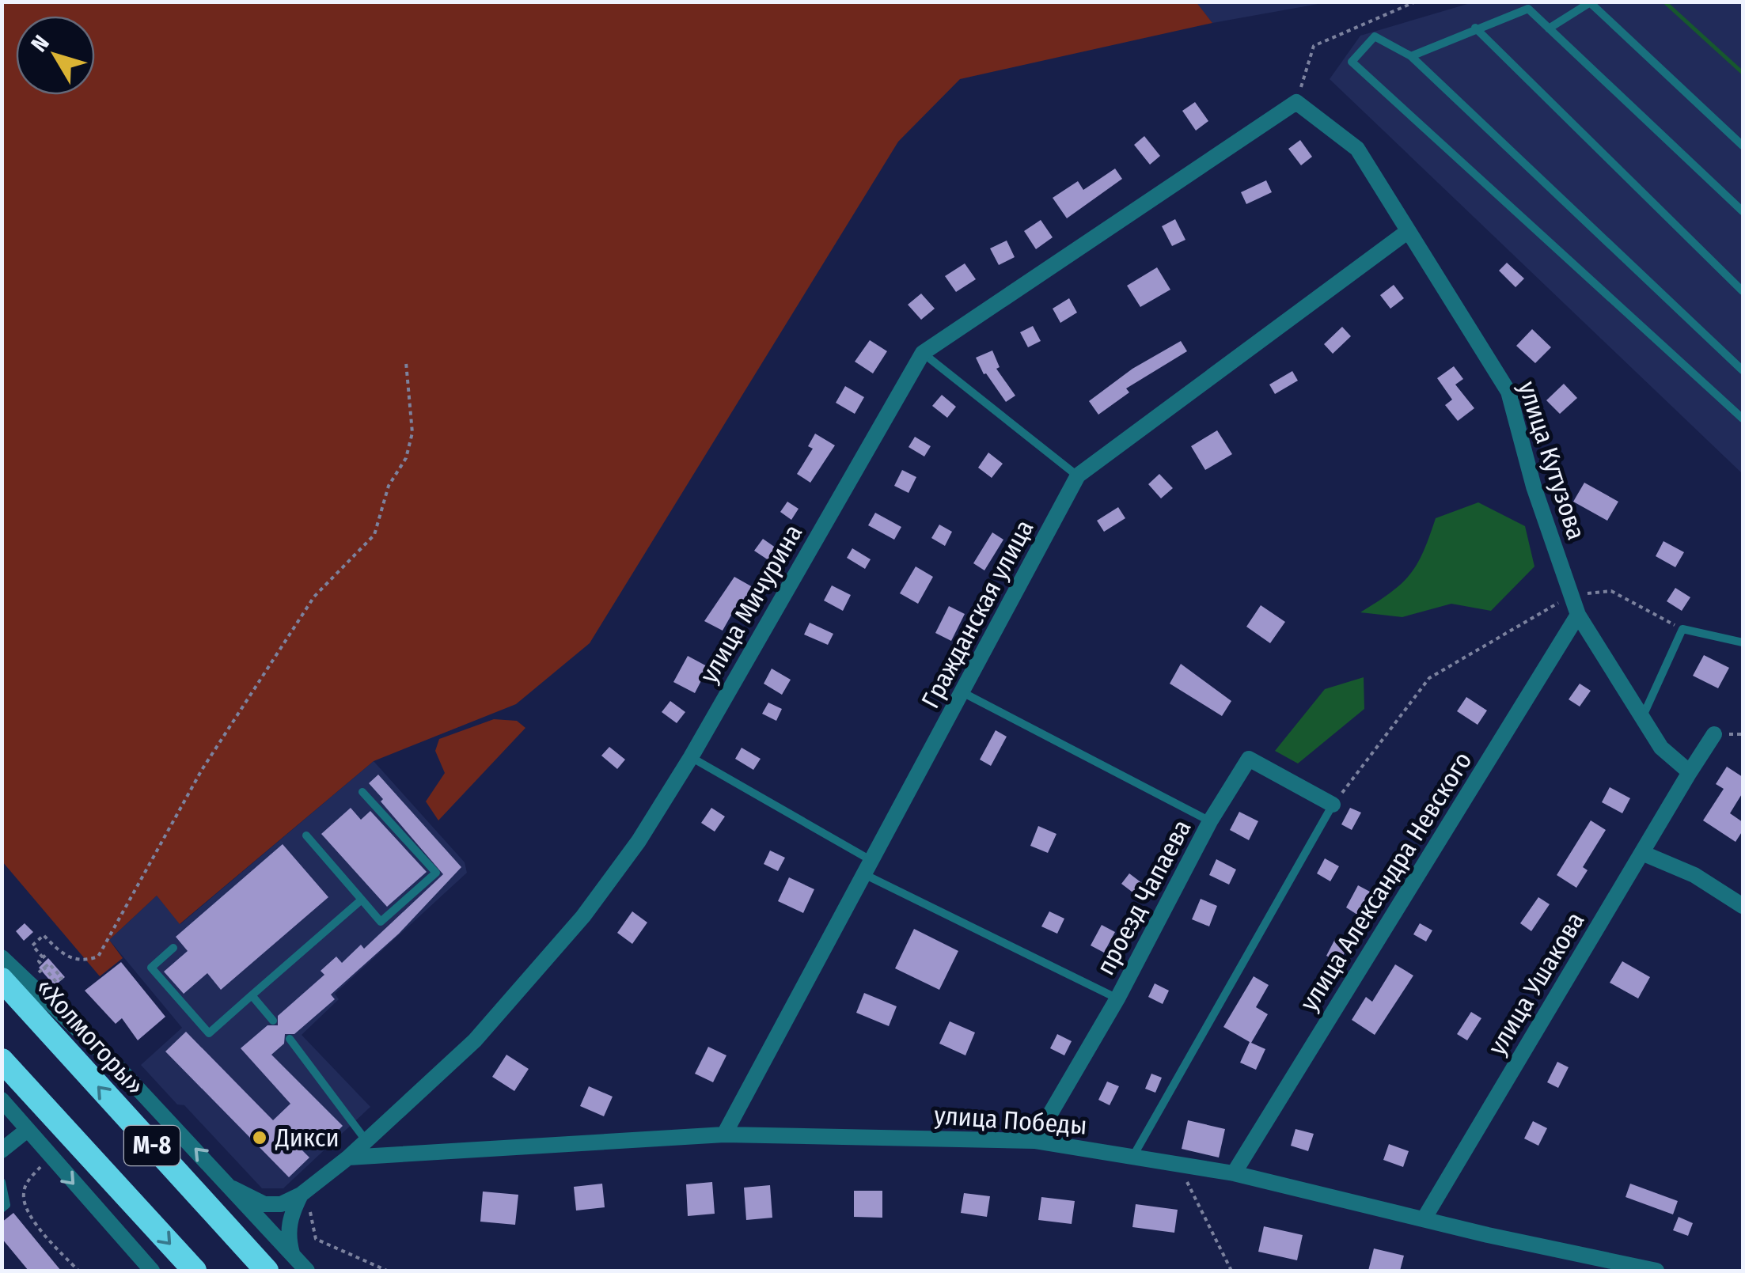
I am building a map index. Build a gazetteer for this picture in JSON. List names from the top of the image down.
{
  "streets": {
    "highway": ["«Холмогоры»", "М-8"],
    "street": [
      "улица Кутузова",
      "улица Мичурина",
      "Гражданская улица",
      "улица Александра Невского",
      "проезд Чапаева",
      "улица Ушакова",
      "улица Победы"
    ]
  },
  "crossings": [
    ["улица Кутузова", "улица Мичурина"],
    ["улица Кутузова", "Гражданская улица"],
    ["улица Кутузова", "улица Александра Невского"],
    ["улица Кутузова", "улица Ушакова"],
    ["улица Мичурина", "улица Победы"],
    ["Гражданская улица", "улица Победы"],
    ["улица Александра Невского", "улица Победы"],
    ["проезд Чапаева", "улица Победы"],
    ["улица Ушакова", "улица Победы"]
  ],
  "places": ["Дикси"],
  "north": "top left"
}
